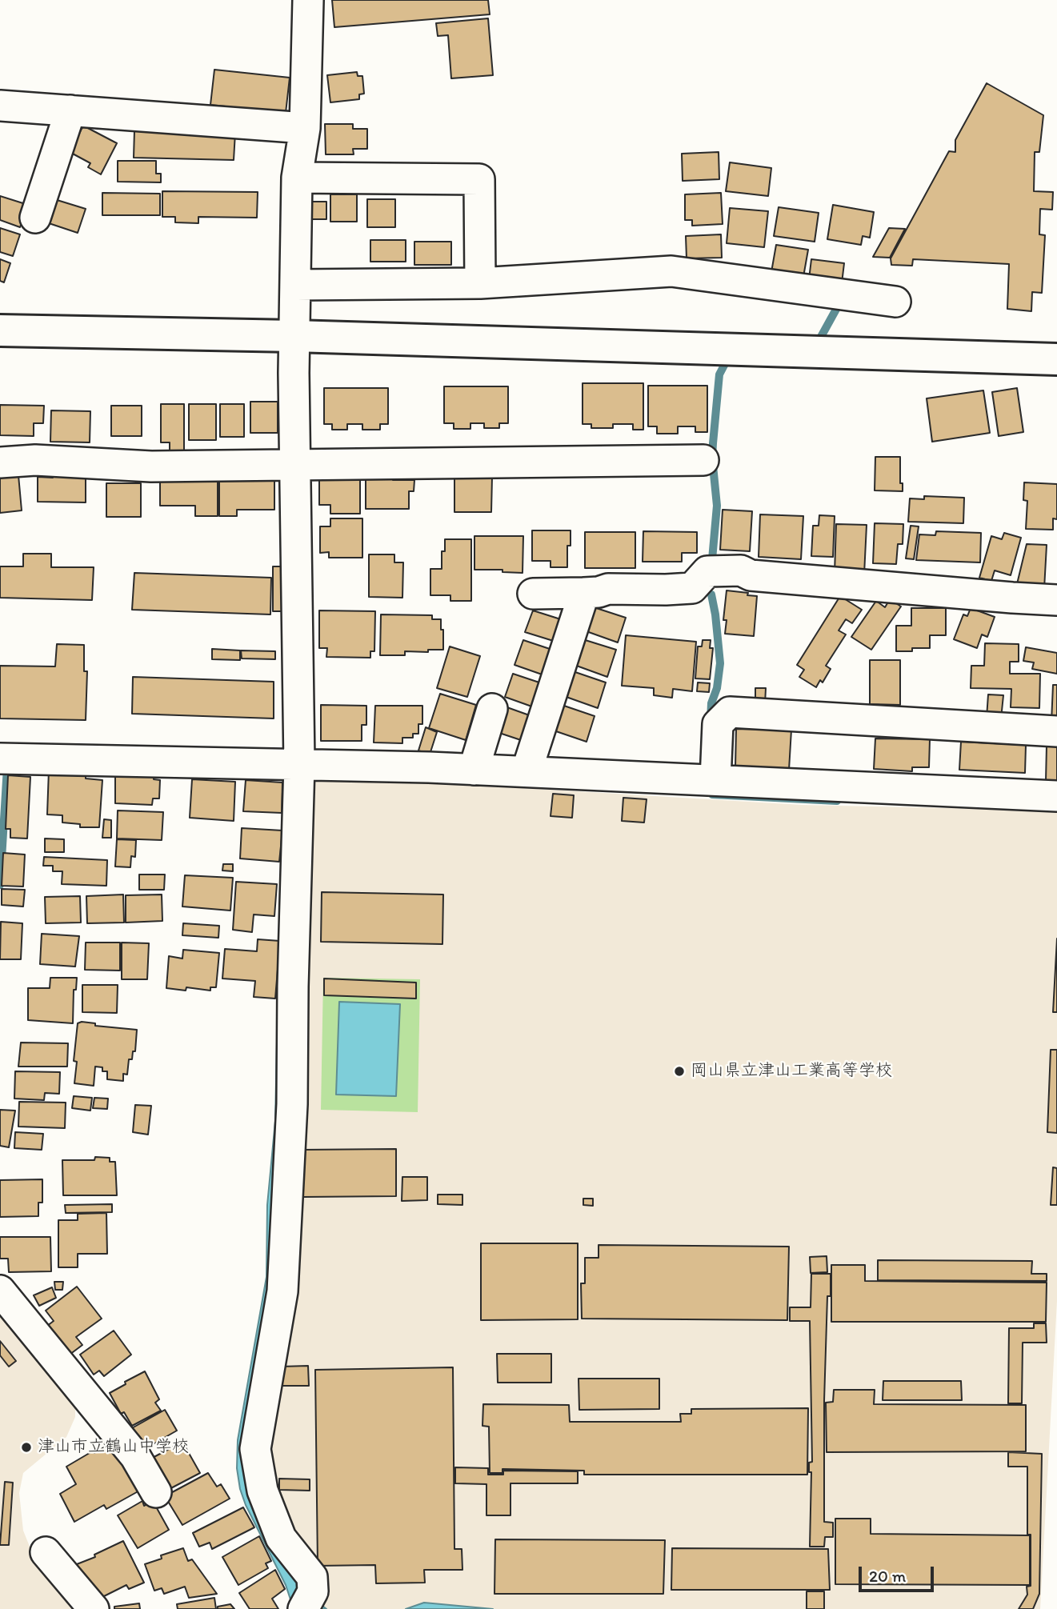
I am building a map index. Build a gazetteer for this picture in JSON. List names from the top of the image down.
{
  "places": ["岡山県立津山工業高等学校", "津山市立鶴山中学校"],
  "scale_bar": "20 m"
}
